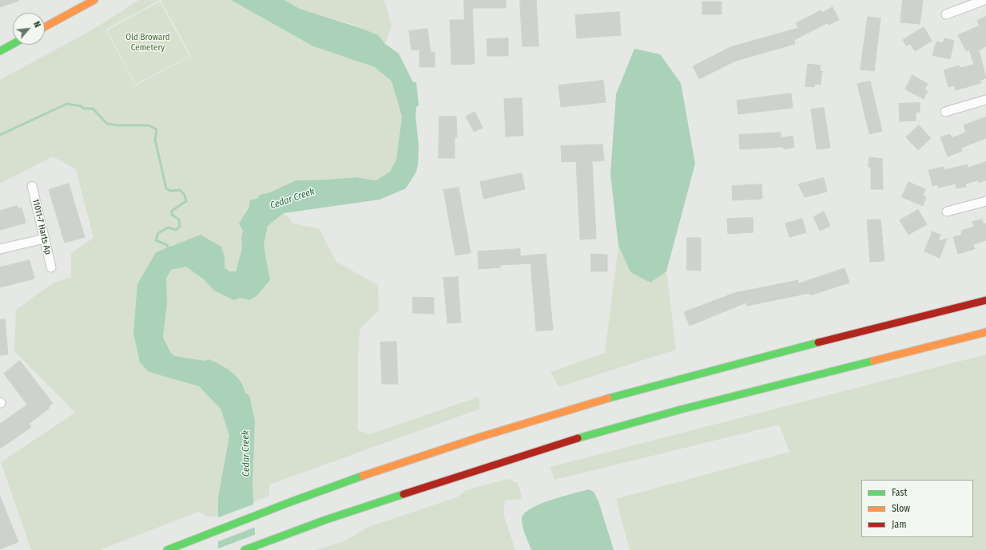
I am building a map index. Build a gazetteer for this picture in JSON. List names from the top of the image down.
{
  "streets": {
    "street": ["11011-7 Harts Ap"]
  },
  "water": ["Cedar Creek"],
  "parks": ["Old Broward Cemetery"],
  "legend": ["Fast", "Slow", "Jam"],
  "north": "top right"
}
